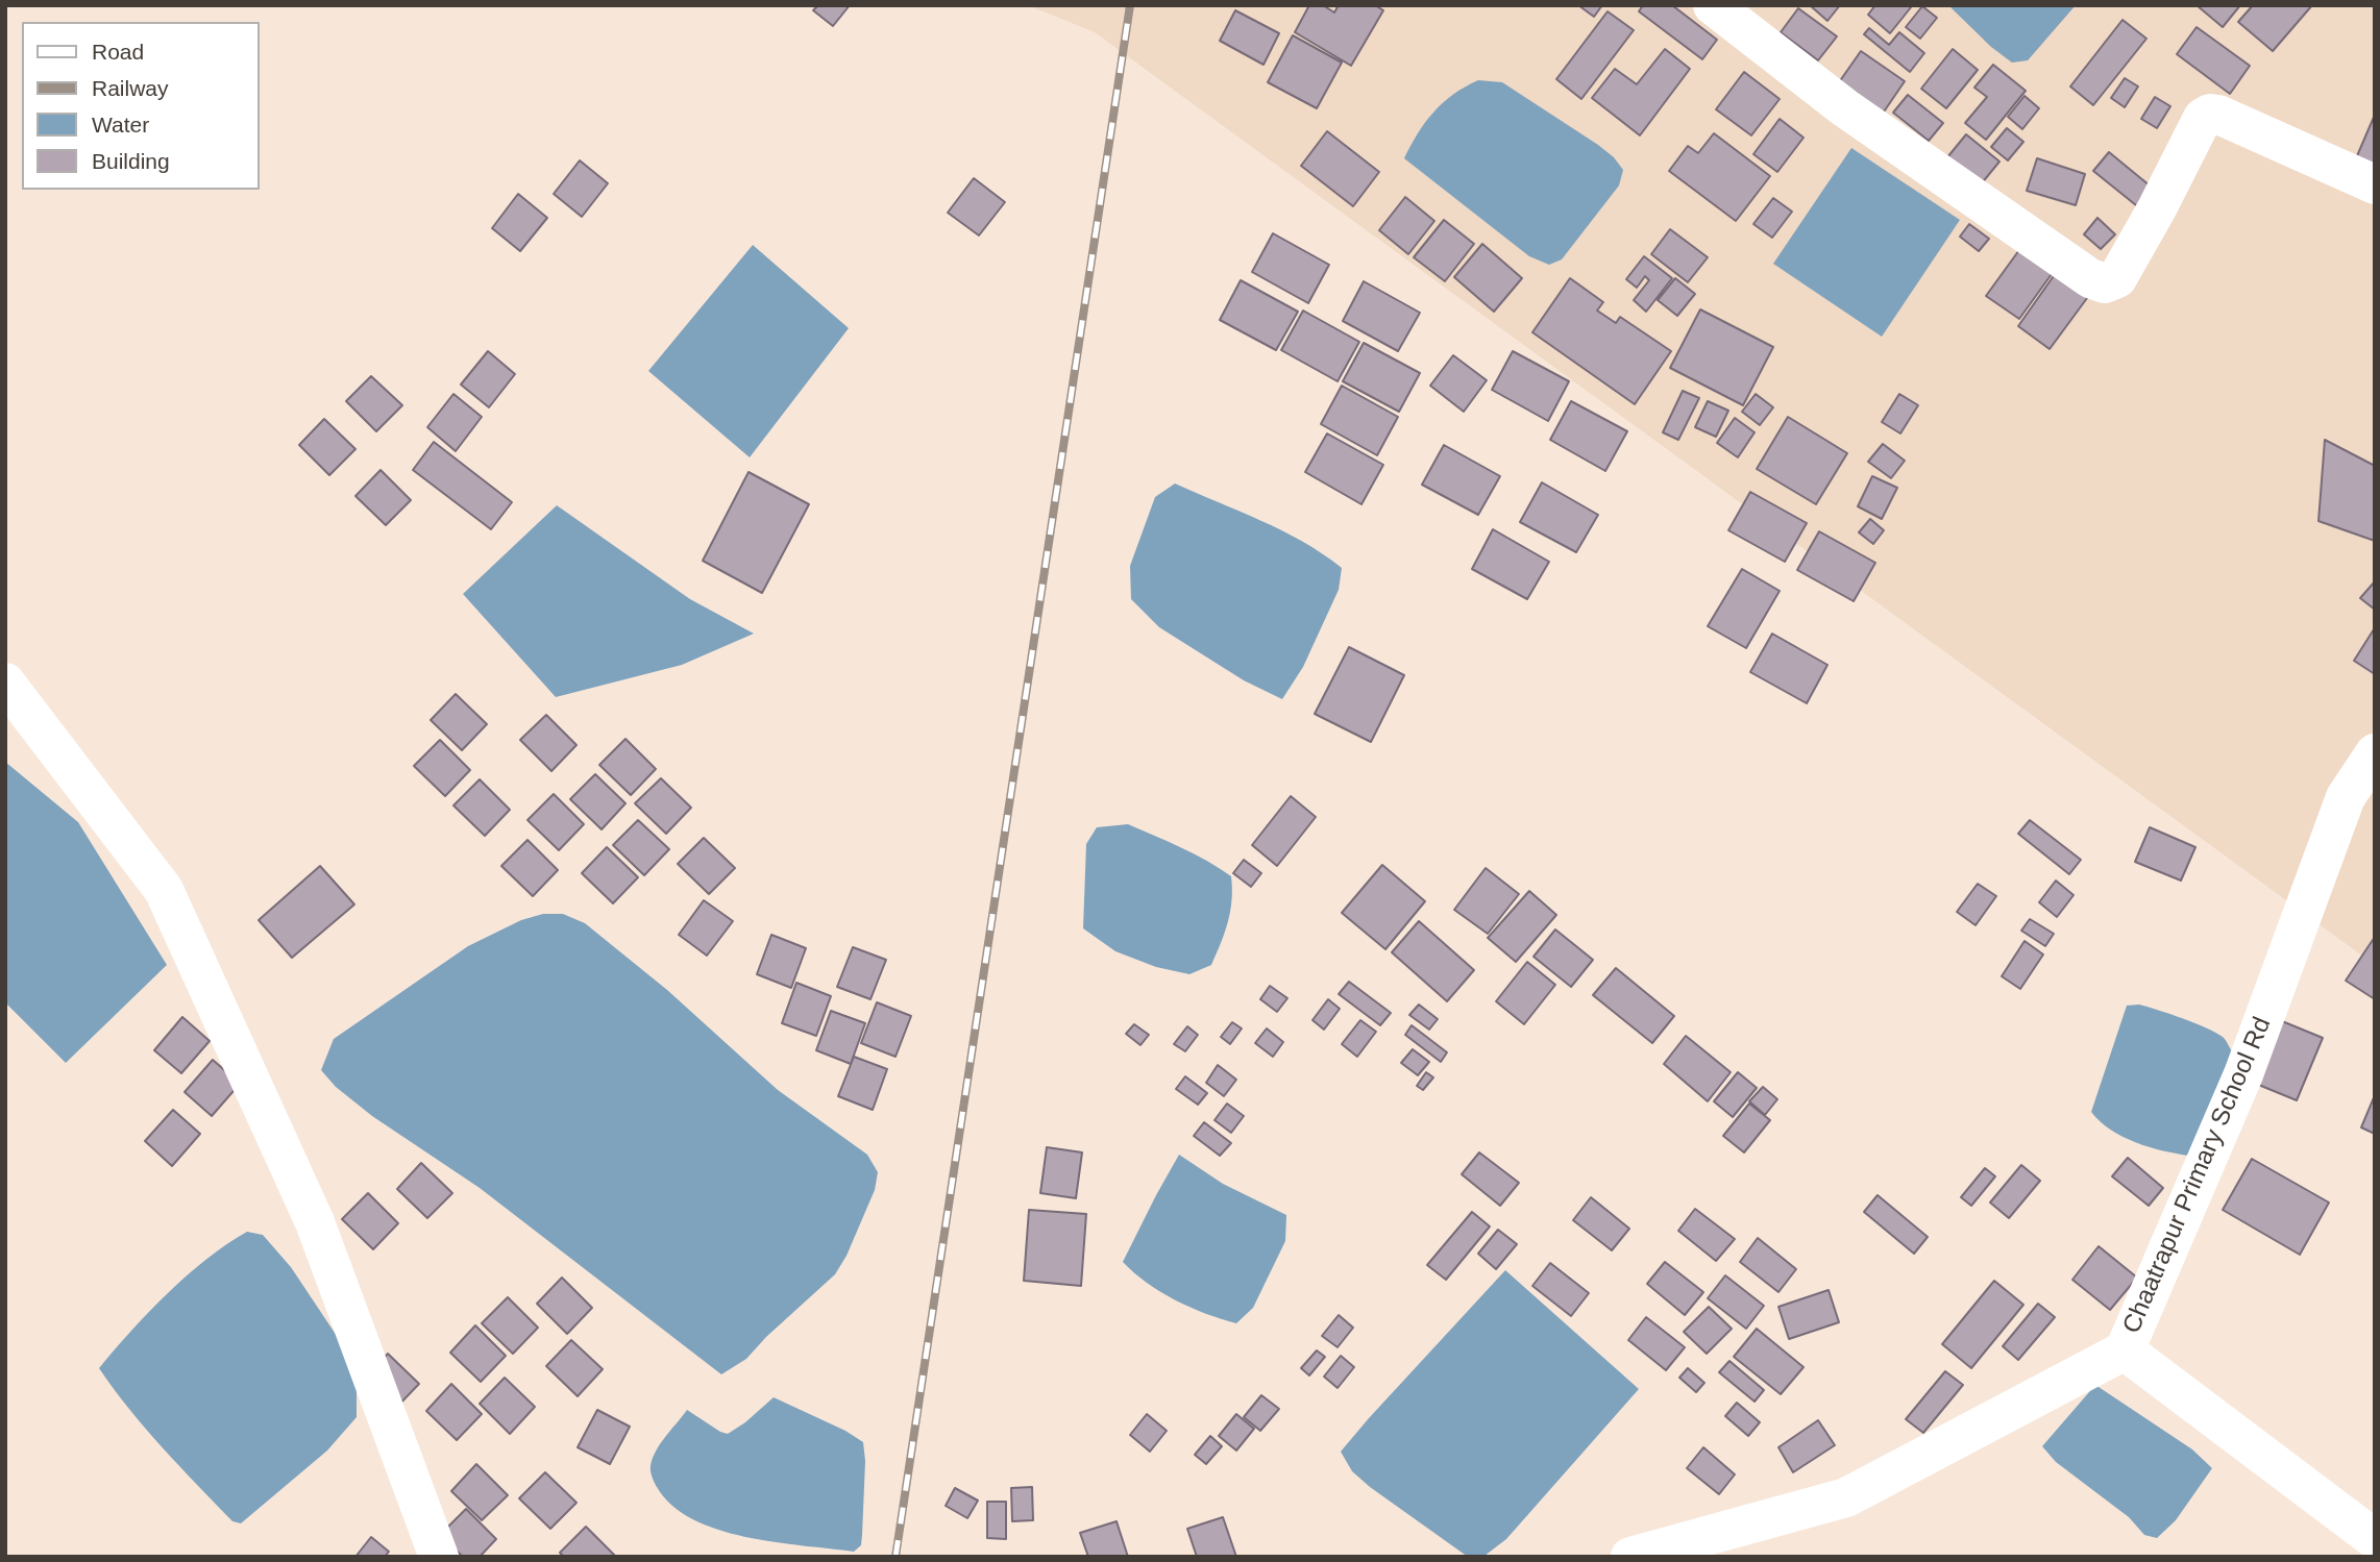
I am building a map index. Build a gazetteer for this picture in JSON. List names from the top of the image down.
{
  "streets": {
    "street": ["Chaatrapur Primary School Rd"]
  },
  "legend": [
    "Road",
    "Railway",
    "Water",
    "Building"
  ]
}
